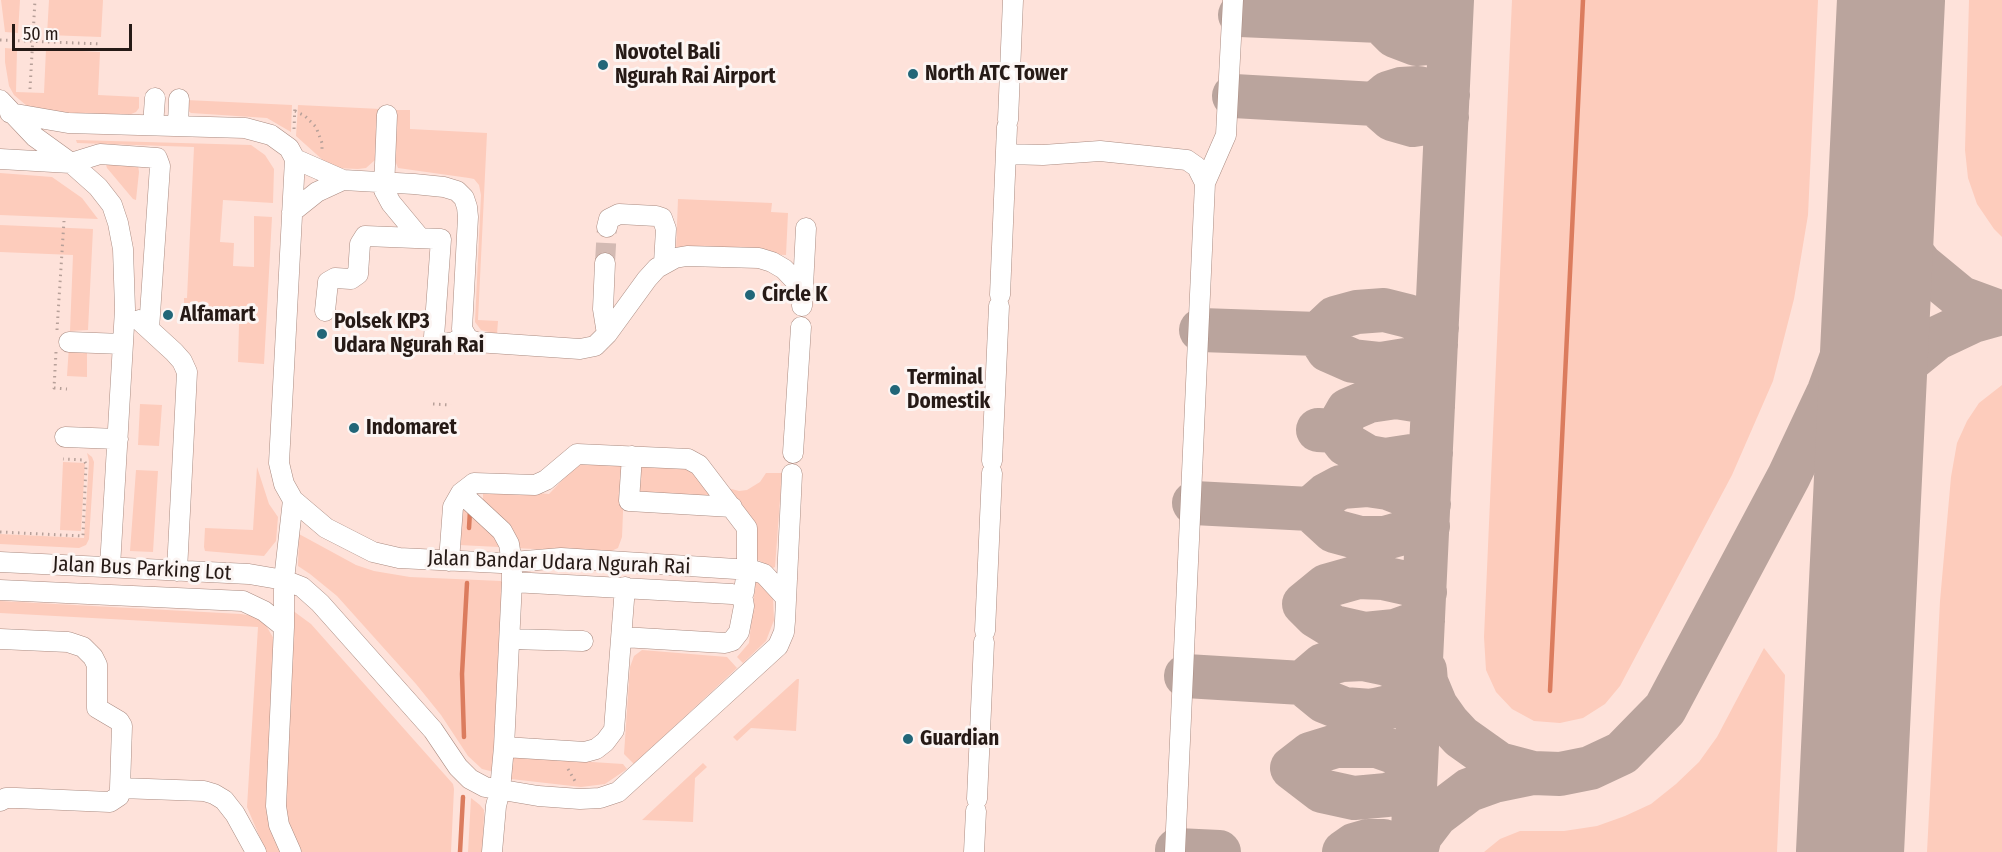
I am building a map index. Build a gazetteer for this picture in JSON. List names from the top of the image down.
{
  "streets": {
    "street": ["Jalan Bandar Udara Ngurah Rai", "Jalan Bus Parking Lot"]
  },
  "places": [
    "Novotel Bali Ngurah Rai Airport",
    "North ATC Tower",
    "Circle K",
    "Alfamart",
    "Polsek KP3 Udara Ngurah Rai",
    "Terminal Domestik",
    "Indomaret",
    "Guardian"
  ],
  "scale_bar": "50 m"
}
